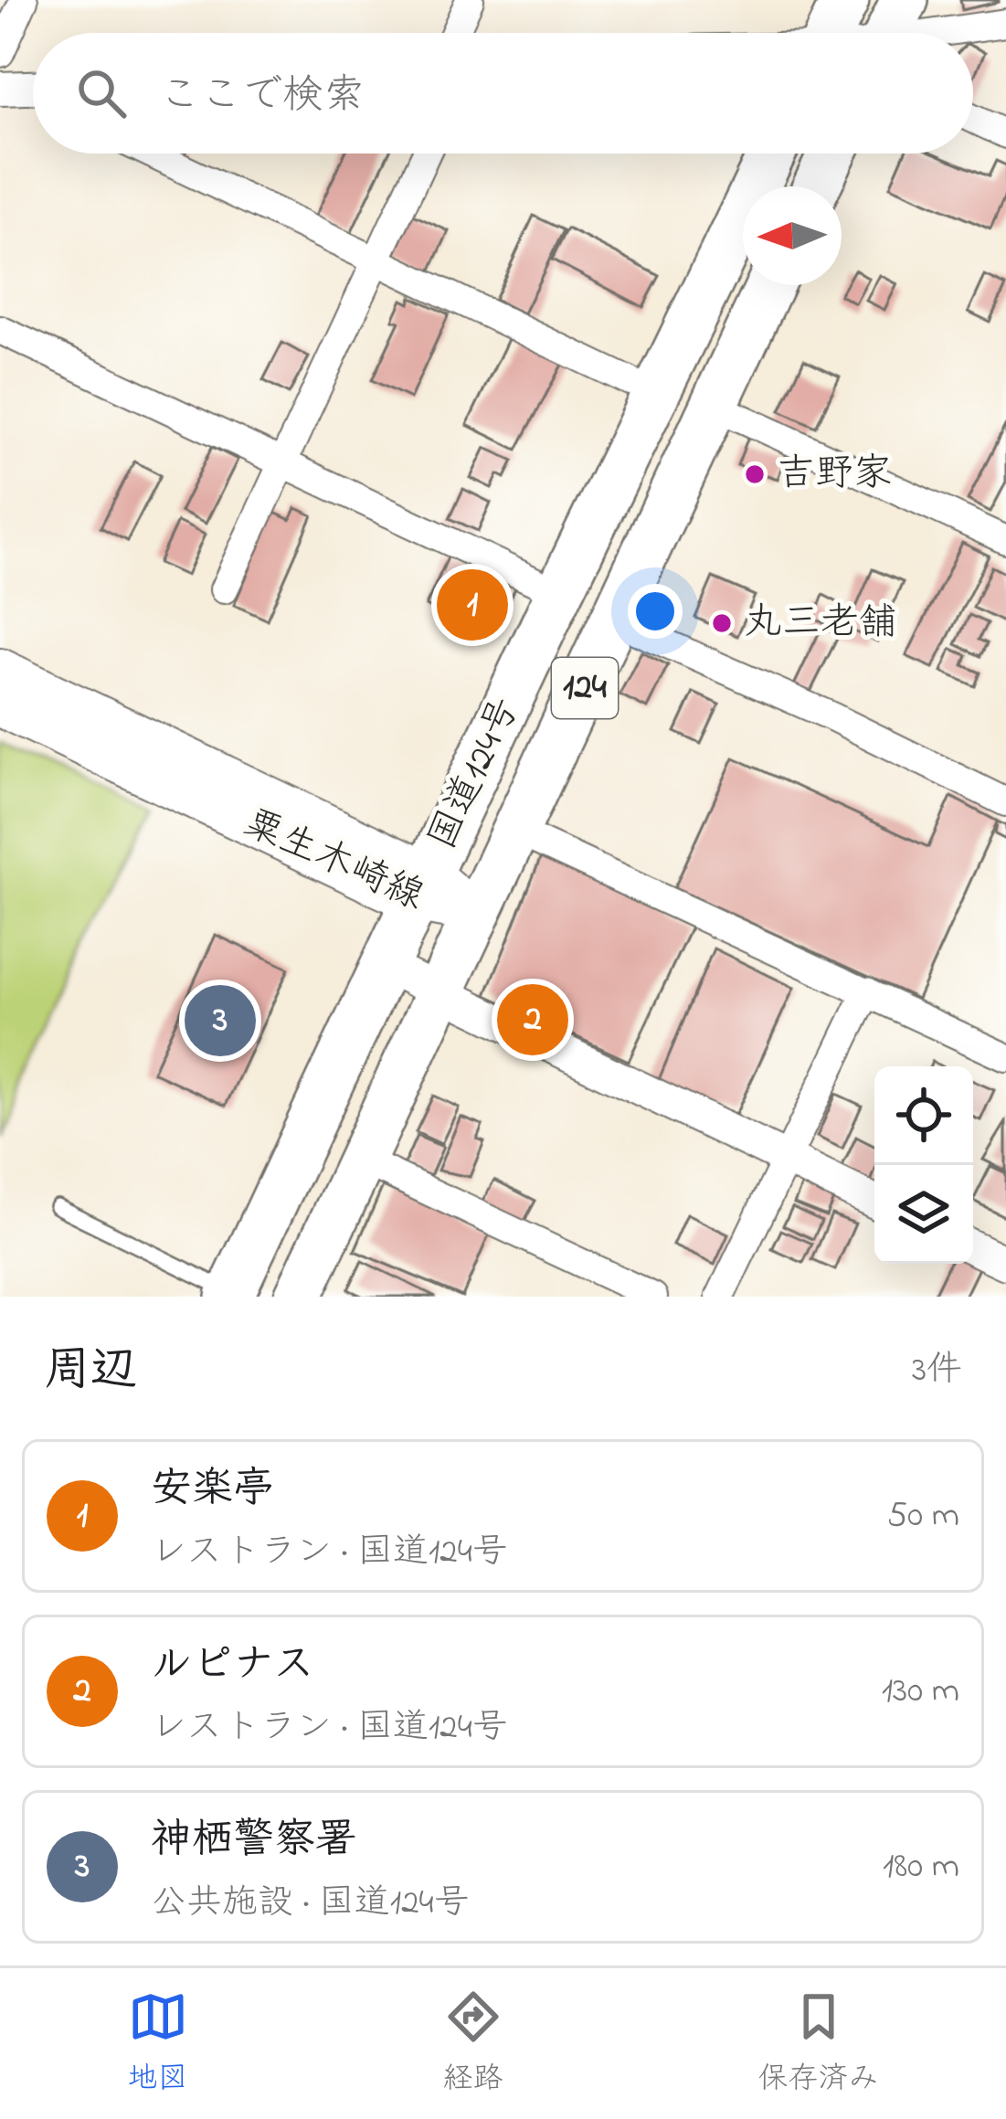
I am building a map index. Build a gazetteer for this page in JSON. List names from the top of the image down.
{
  "streets": {
    "highway": ["124", "国道124号"],
    "main road": ["粟生木崎線"]
  },
  "crossings": [
    ["国道124号", "粟生木崎線"]
  ],
  "places": ["吉野家", "丸三老舗"],
  "north": "left",
  "page": {
    "search": "ここで検索",
    "pins": ["1", "2", "3"],
    "heading": ["周辺", "3件"],
    "list": [
      {
        "mark": "1",
        "name": "安楽亭",
        "note": "レストラン · 国道124号",
        "value": "50 m"
      },
      {
        "mark": "2",
        "name": "ルピナス",
        "note": "レストラン · 国道124号",
        "value": "130 m"
      },
      {
        "mark": "3",
        "name": "神栖警察署",
        "note": "公共施設 · 国道124号",
        "value": "180 m"
      }
    ],
    "nav": ["地図", "経路", "保存済み"]
  }
}
